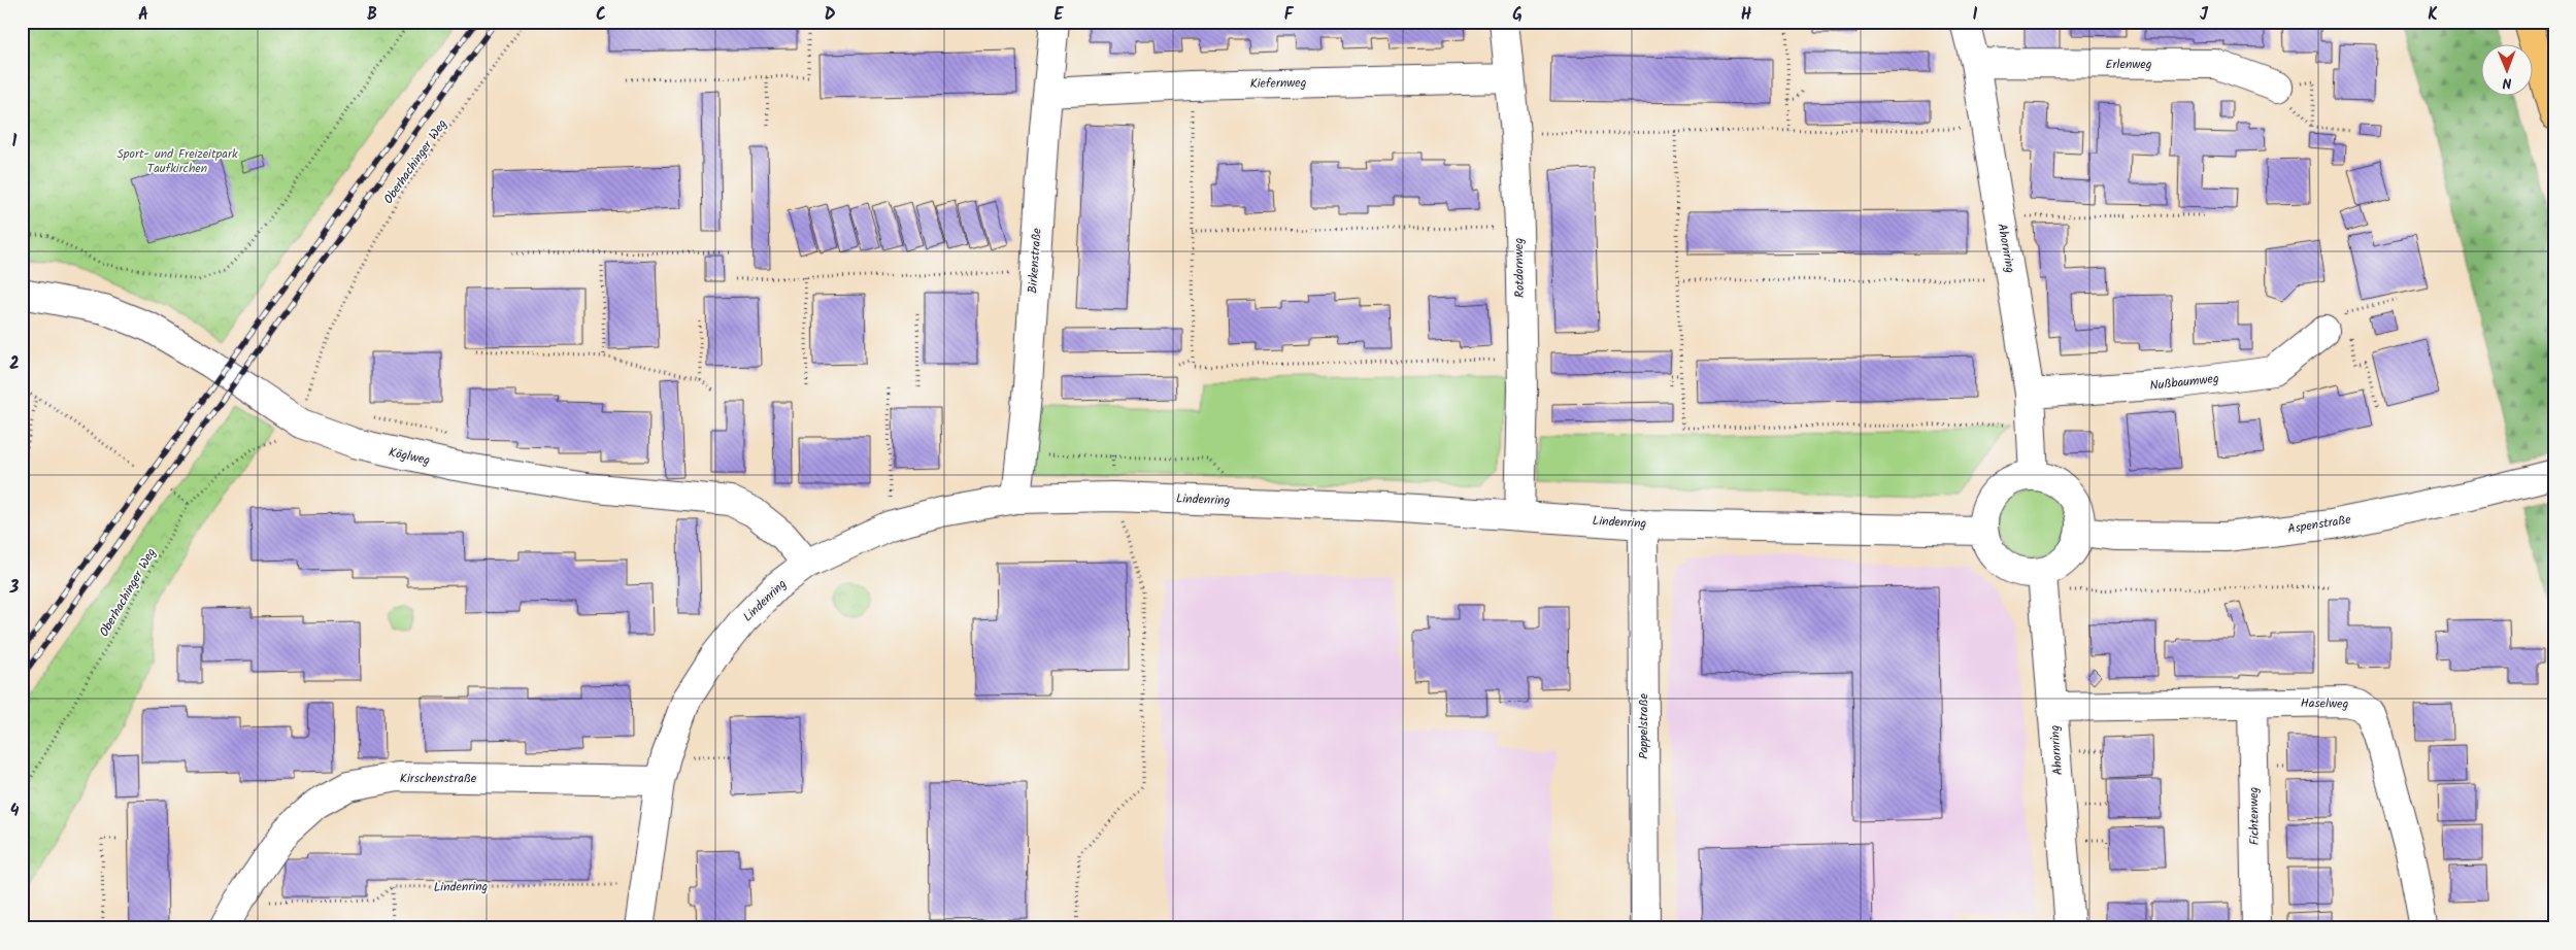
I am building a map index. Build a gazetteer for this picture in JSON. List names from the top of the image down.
{
  "streets": {
    "street": [
      "Erlenweg",
      "Kiefernweg",
      "Ahornring",
      "Birkenstraße",
      "Rotdornweg",
      "Nußbaumweg",
      "Köglweg",
      "Lindenring",
      "Aspenstraße",
      "Haselweg",
      "Pappelstraße",
      "Kirschenstraße",
      "Fichtenweg"
    ],
    "path": ["Oberhachinger Weg"]
  },
  "crossings": [
    ["Erlenweg", "Ahornring"],
    ["Kiefernweg", "Birkenstraße"],
    ["Kiefernweg", "Rotdornweg"],
    ["Ahornring", "Nußbaumweg"],
    ["Ahornring", "Lindenring"],
    ["Ahornring", "Aspenstraße"],
    ["Ahornring", "Haselweg"],
    ["Birkenstraße", "Lindenring"],
    ["Rotdornweg", "Lindenring"],
    ["Köglweg", "Lindenring"],
    ["Lindenring", "Aspenstraße"],
    ["Lindenring", "Pappelstraße"],
    ["Lindenring", "Kirschenstraße"],
    ["Haselweg", "Fichtenweg"]
  ],
  "parks": ["Sport- und Freizeitpark Taufkirchen"],
  "north": "bottom",
  "grid": {
    "columns": [
      "A",
      "B",
      "C",
      "D",
      "E",
      "F",
      "G",
      "H",
      "I",
      "J",
      "K"
    ],
    "rows": [
      "1",
      "2",
      "3",
      "4"
    ]
  }
}
